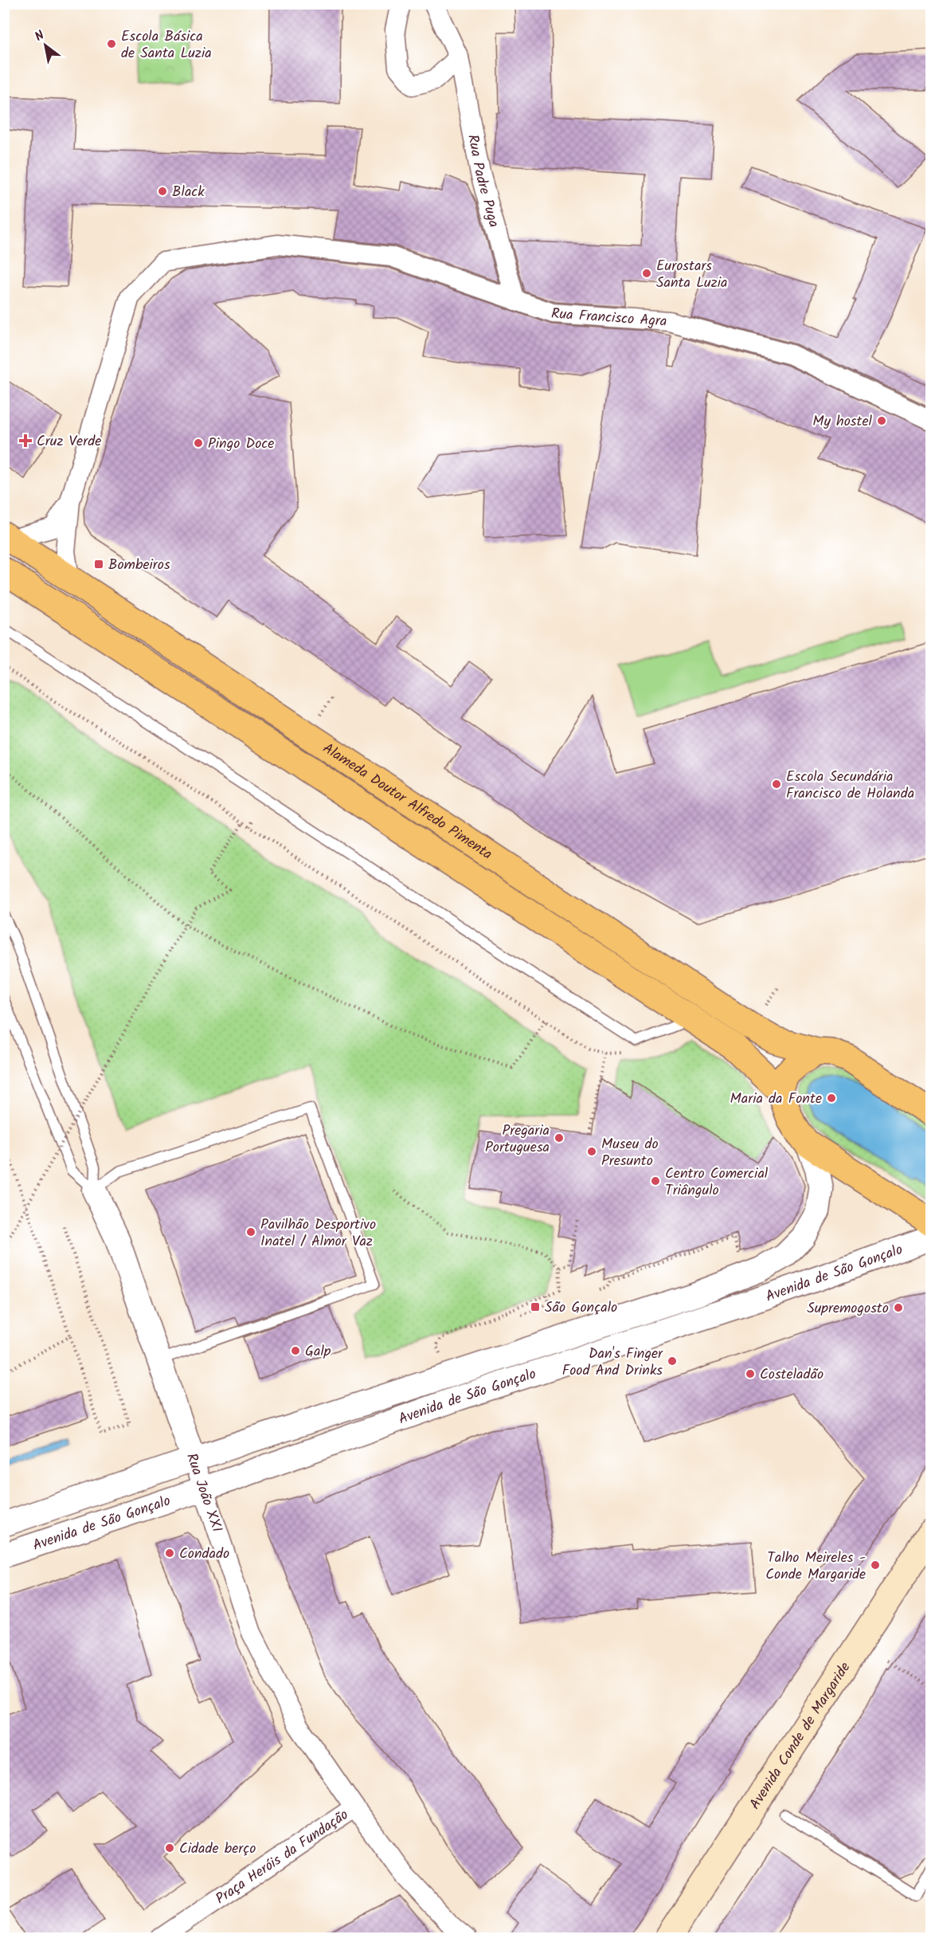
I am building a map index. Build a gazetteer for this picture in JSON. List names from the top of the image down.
{
  "streets": {
    "main road": ["Alameda Doutor Alfredo Pimenta", "Avenida Conde de Margaride"],
    "street": [
      "Rua Padre Puga",
      "Rua Francisco Agra",
      "Avenida de São Gonçalo",
      "Rua João XXI",
      "Praça Heróis da Fundação"
    ]
  },
  "crossings": [
    ["Rua Padre Puga", "Rua Francisco Agra"],
    ["Alameda Doutor Alfredo Pimenta", "Avenida de São Gonçalo"],
    ["Avenida de São Gonçalo", "Rua João XXI"],
    ["Rua João XXI", "Praça Heróis da Fundação"]
  ],
  "places": {
    "other": [
      "Escola Básica de Santa Luzia",
      "Black",
      "Eurostars Santa Luzia",
      "My hostel",
      "Pingo Doce",
      "Escola Secundária Francisco de Holanda",
      "Maria da Fonte",
      "Pregaria Portuguesa",
      "Museu do Presunto",
      "Centro Comercial Triângulo",
      "Pavilhão Desportivo Inatel / Almor Vaz",
      "Supremogosto",
      "Galp",
      "Dan's Finger Food And Drinks",
      "Costeladão",
      "Condado",
      "Talho Meireles - Conde Margaride",
      "Cidade berço"
    ],
    "health": ["Cruz Verde"],
    "transit": ["Bombeiros", "São Gonçalo"]
  },
  "north": "top left"
}
